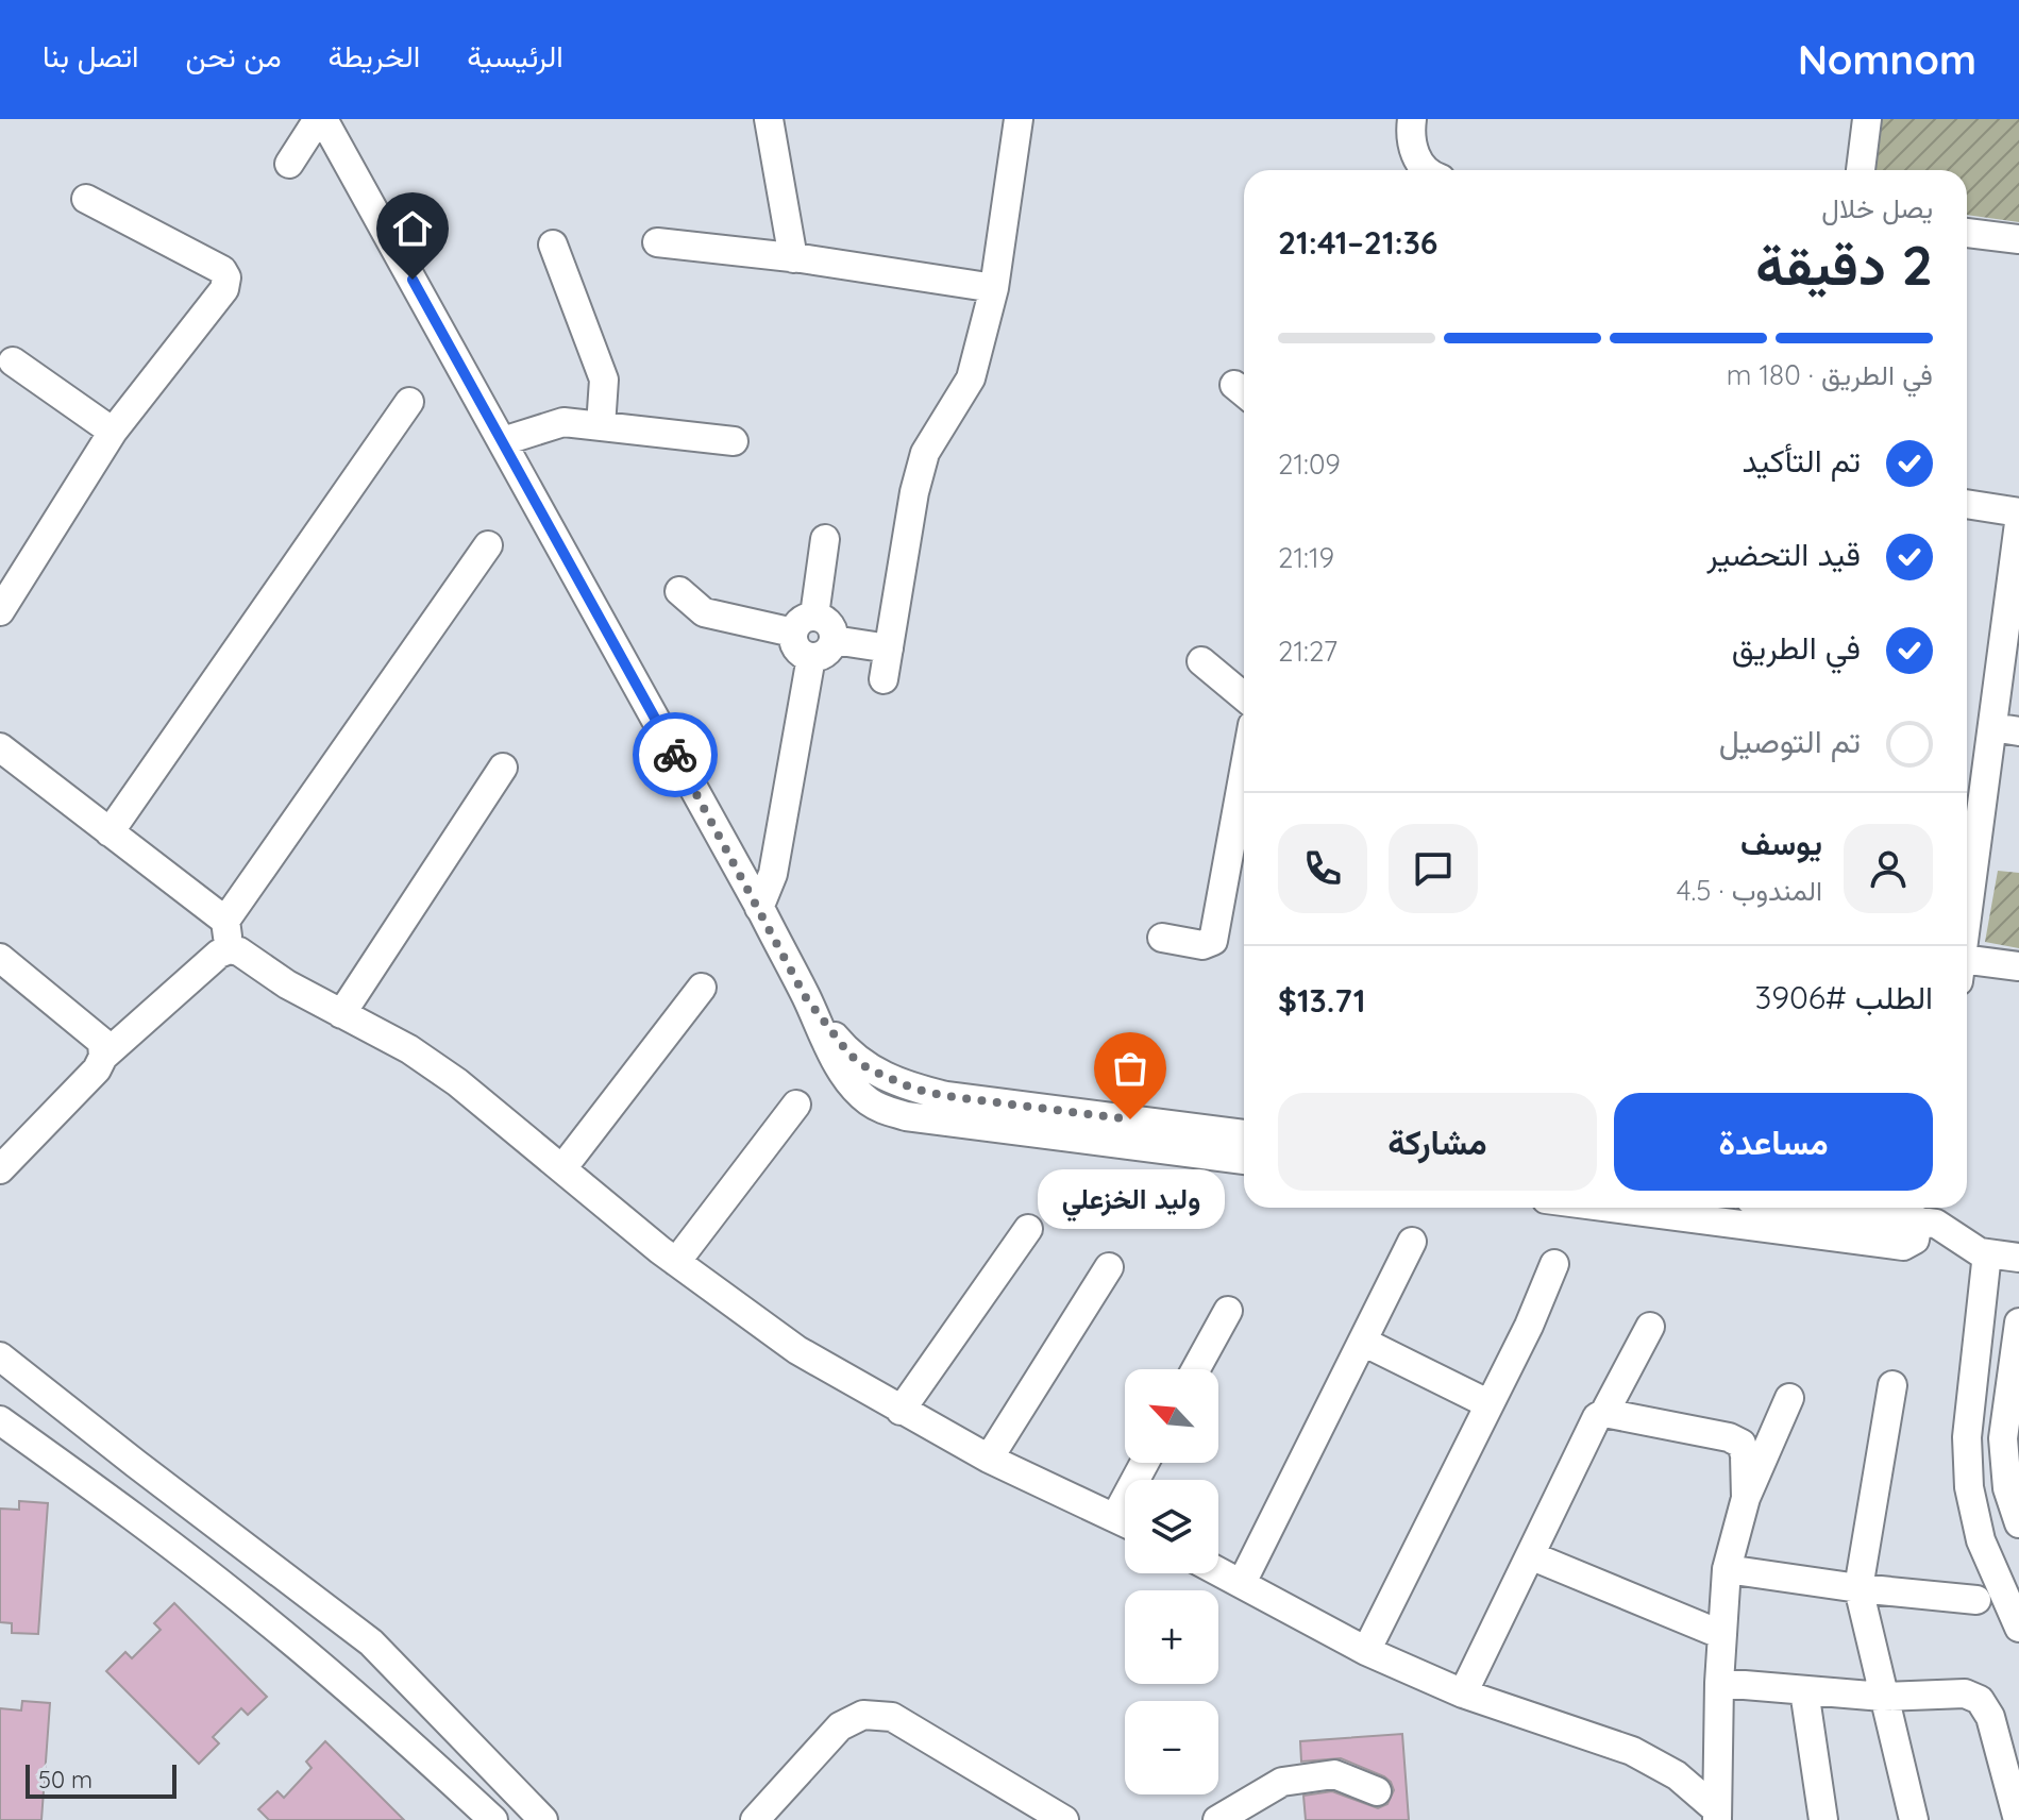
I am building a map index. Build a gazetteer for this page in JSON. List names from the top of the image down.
{
  "places": ["وليد الخزعلي"],
  "scale_bar": "50 m",
  "north": "top left",
  "page": {
    "header": "Nomnom",
    "nav": [
      "الرئيسية",
      "الخريطة",
      "من نحن",
      "اتصل بنا"
    ],
    "heading": ["2 دقيقة", "يصل خلال", "21:36–21:41"],
    "panel": [
      "يوسف",
      "المندوب · 4.5",
      "الطلب #3906",
      "$13.71"
    ],
    "bar": "في الطريق · 180 m",
    "list": [
      ["تم التأكيد", "21:09"],
      ["قيد التحضير", "21:19"],
      ["في الطريق", "21:27"],
      "تم التوصيل"
    ],
    "buttons": ["مساعدة", "مشاركة"],
    "bubble": "وليد الخزعلي",
    "map_buttons": ["+", "−"],
    "scale": "50 m"
  }
}
